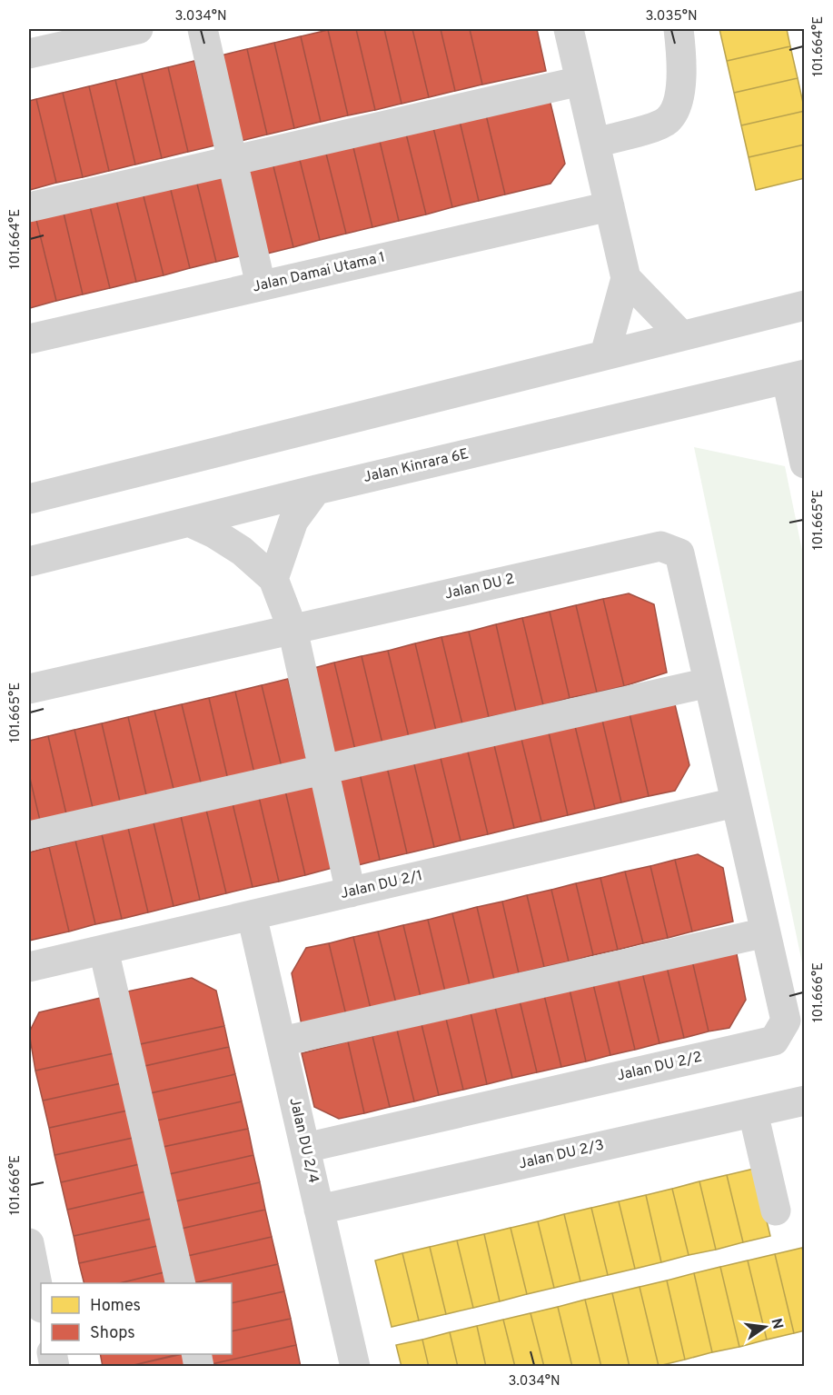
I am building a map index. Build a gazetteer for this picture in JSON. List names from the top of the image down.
{
  "streets": {
    "street": [
      "Jalan Damai Utama 1",
      "Jalan Kinrara 6E",
      "Jalan DU 2",
      "Jalan DU 2/1",
      "Jalan DU 2/2",
      "Jalan DU 2/4",
      "Jalan DU 2/3"
    ]
  },
  "crossings": [
    ["Jalan DU 2", "Jalan DU 2/1"],
    ["Jalan DU 2", "Jalan DU 2/2"],
    ["Jalan DU 2/1", "Jalan DU 2/2"],
    ["Jalan DU 2/1", "Jalan DU 2/4"],
    ["Jalan DU 2/2", "Jalan DU 2/4"],
    ["Jalan DU 2/4", "Jalan DU 2/3"]
  ],
  "legend": ["Homes", "Shops"],
  "north": "right",
  "coordinates": [
    "3.034°N",
    "3.035°N",
    "101.664°E",
    "101.665°E",
    "101.666°E"
  ]
}
